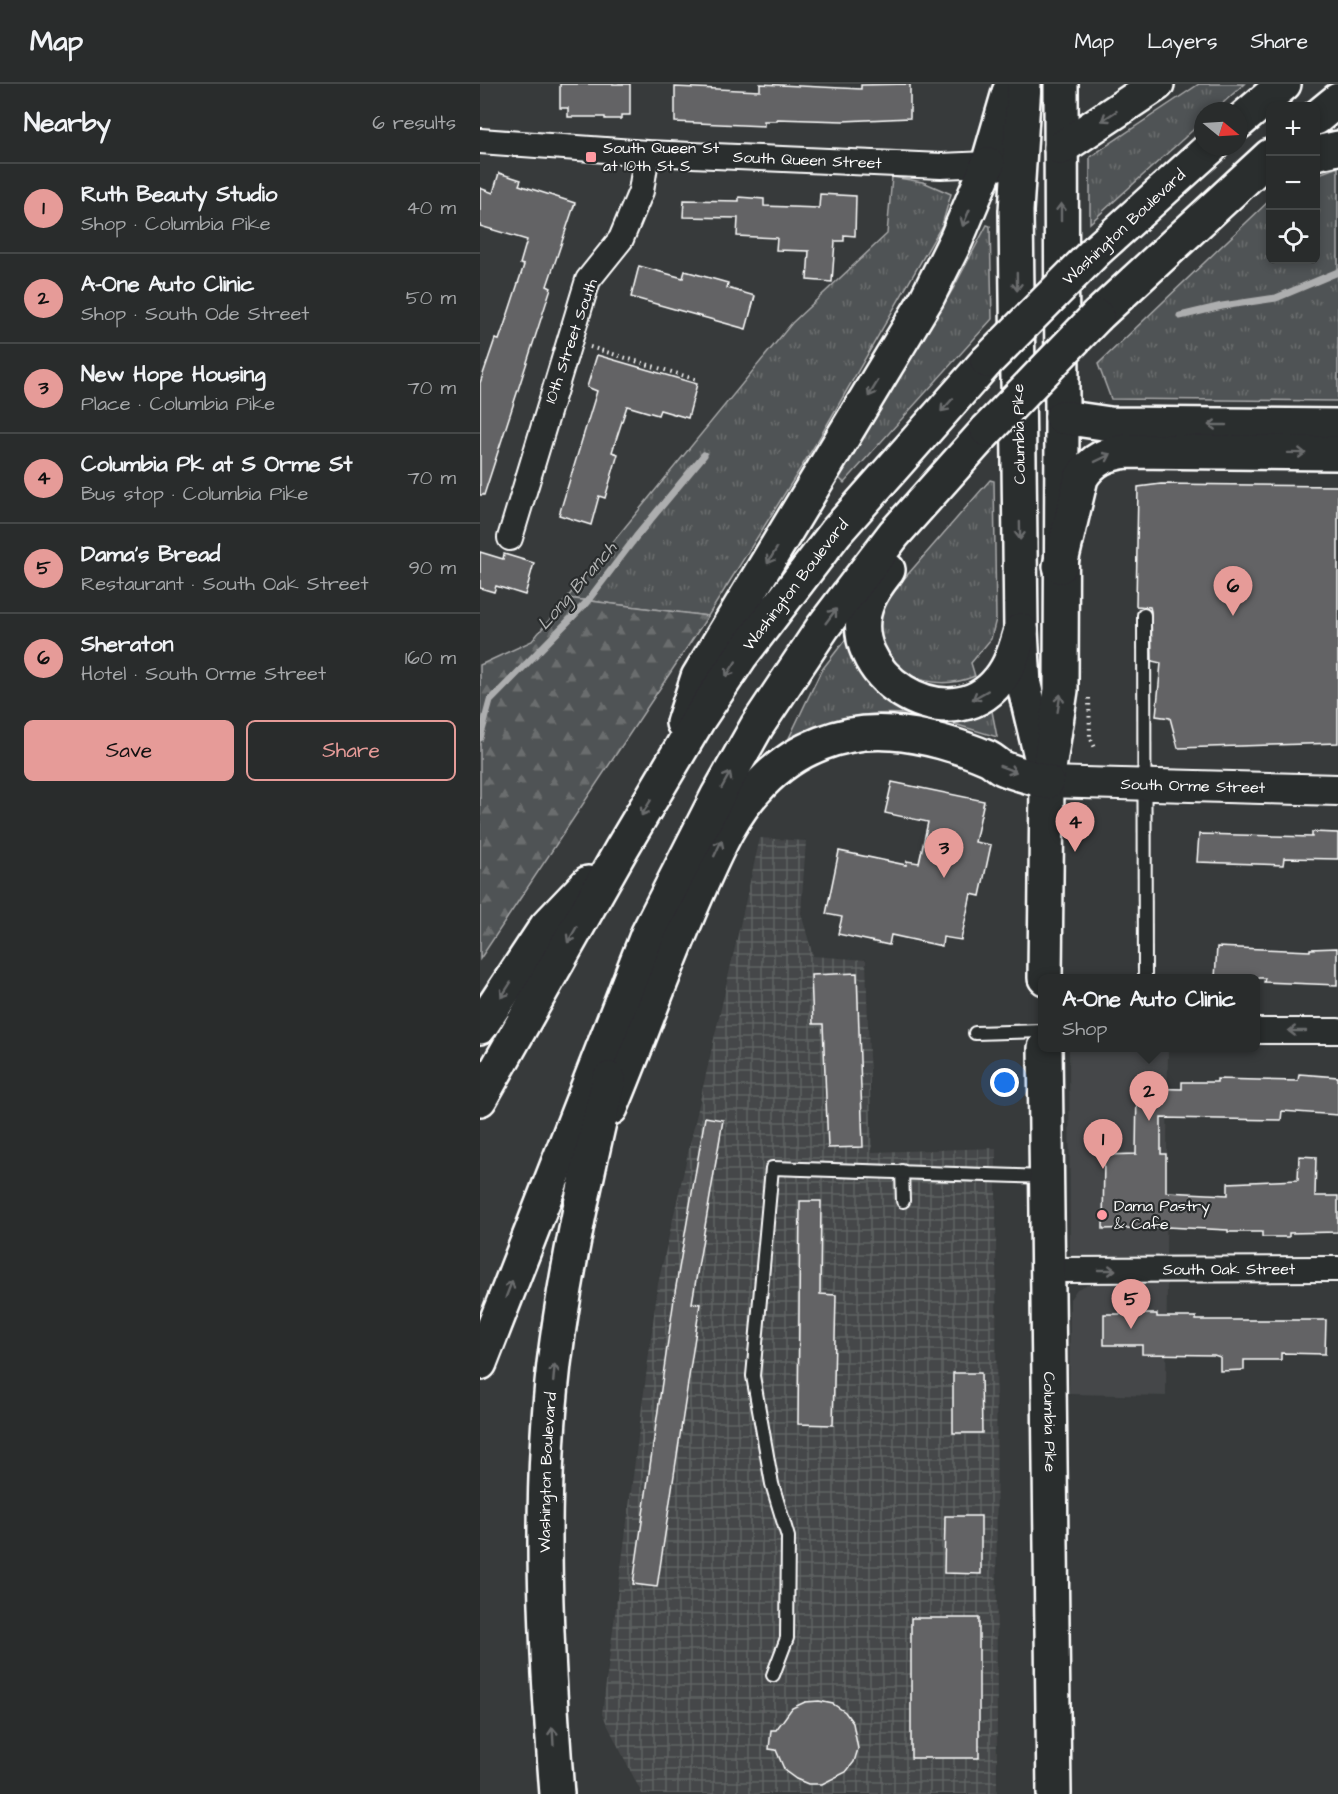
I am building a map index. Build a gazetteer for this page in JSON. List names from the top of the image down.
{
  "streets": {
    "main road": ["South Queen Street", "Washington Boulevard", "Columbia Pike"],
    "street": ["10th Street South", "South Orme Street", "South Oak Street"]
  },
  "crossings": [
    ["South Queen Street", "10th Street South"],
    ["South Queen Street", "Columbia Pike"],
    ["Columbia Pike", "South Orme Street"],
    ["Columbia Pike", "South Oak Street"]
  ],
  "one_way": ["South Oak Street"],
  "water": ["Long Branch"],
  "places": {
    "transit": ["South Queen St at 10th St S"],
    "other": ["Dama Pastry & Cafe"]
  },
  "north": "right",
  "page": {
    "header": "Map",
    "nav": ["Map", "Layers", "Share"],
    "heading": ["Nearby", "6 results"],
    "map_buttons": ["+", "−"],
    "list": [
      {
        "mark": "1",
        "name": "Ruth Beauty Studio",
        "note": "Shop · Columbia Pike",
        "value": "40 m"
      },
      {
        "mark": "2",
        "name": "A-One Auto Clinic",
        "note": "Shop · South Ode Street",
        "value": "50 m"
      },
      {
        "mark": "3",
        "name": "New Hope Housing",
        "note": "Place · Columbia Pike",
        "value": "70 m"
      },
      {
        "mark": "4",
        "name": "Columbia Pk at S Orme St",
        "note": "Bus stop · Columbia Pike",
        "value": "70 m"
      },
      {
        "mark": "5",
        "name": "Dama's Bread",
        "note": "Restaurant · South Oak Street",
        "value": "90 m"
      },
      {
        "mark": "6",
        "name": "Sheraton",
        "note": "Hotel · South Orme Street",
        "value": "160 m"
      }
    ],
    "pins": [
      "6",
      "4",
      "3",
      "2",
      "1",
      "5"
    ],
    "buttons": ["Save", "Share"],
    "popup": ["A-One Auto Clinic", "Shop"]
  }
}
